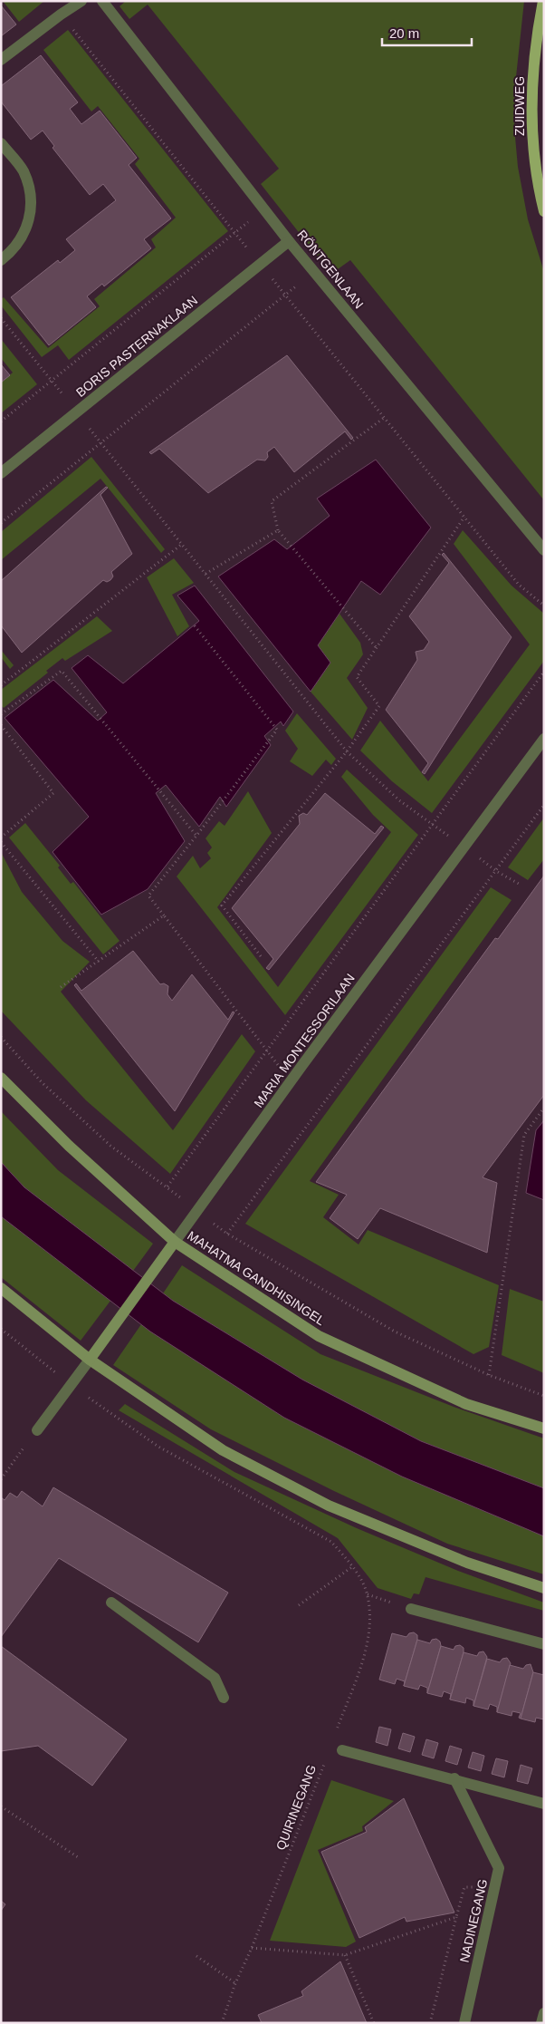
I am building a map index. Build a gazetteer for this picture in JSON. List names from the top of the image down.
{
  "streets": {
    "main road": ["ZUIDWEG"],
    "street": [
      "RÖNTGENLAAN",
      "BORIS PASTERNAKLAAN",
      "MARIA MONTESSORILAAN",
      "MAHATMA GANDHISINGEL",
      "NADINEGANG"
    ],
    "path": ["QUIRINEGANG"]
  },
  "crossings": [
    ["RÖNTGENLAAN", "BORIS PASTERNAKLAAN"],
    ["MARIA MONTESSORILAAN", "MAHATMA GANDHISINGEL"]
  ],
  "scale_bar": "20 m"
}
